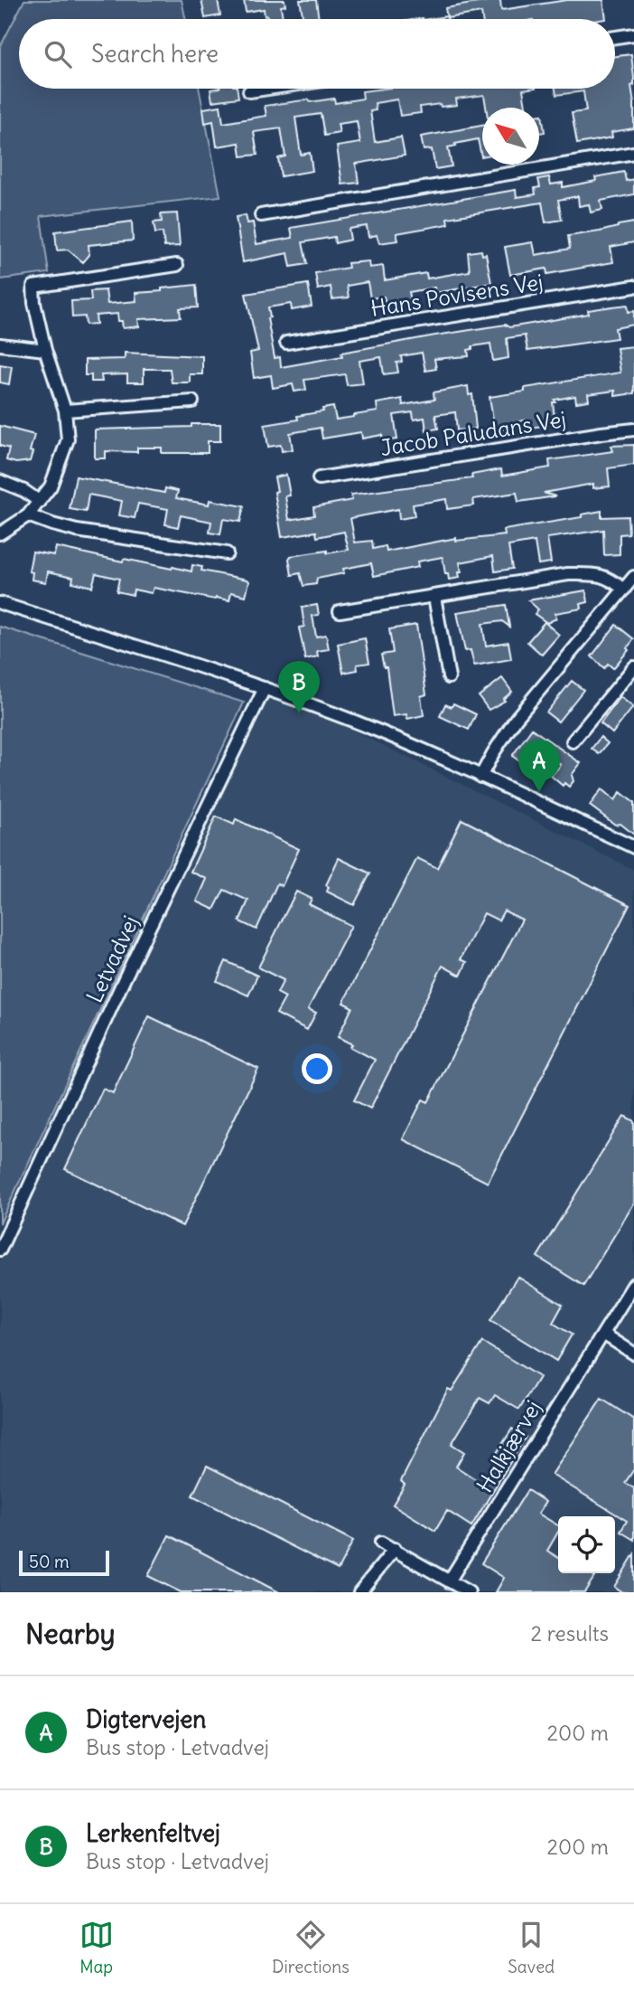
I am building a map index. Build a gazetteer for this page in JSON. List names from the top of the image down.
{
  "streets": {
    "street": [
      "Hans Povlsens Vej",
      "Jacob Paludans Vej",
      "Letvadvej",
      "Halkjærvej"
    ]
  },
  "scale_bar": "50 m",
  "north": "top left",
  "page": {
    "search": "Search here",
    "pins": ["B", "A"],
    "scale": "50 m",
    "heading": ["Nearby", "2 results"],
    "list": [
      {
        "mark": "A",
        "name": "Digtervejen",
        "note": "Bus stop · Letvadvej",
        "value": "200 m"
      },
      {
        "mark": "B",
        "name": "Lerkenfeltvej",
        "note": "Bus stop · Letvadvej",
        "value": "200 m"
      }
    ],
    "nav": ["Map", "Directions", "Saved"]
  }
}
